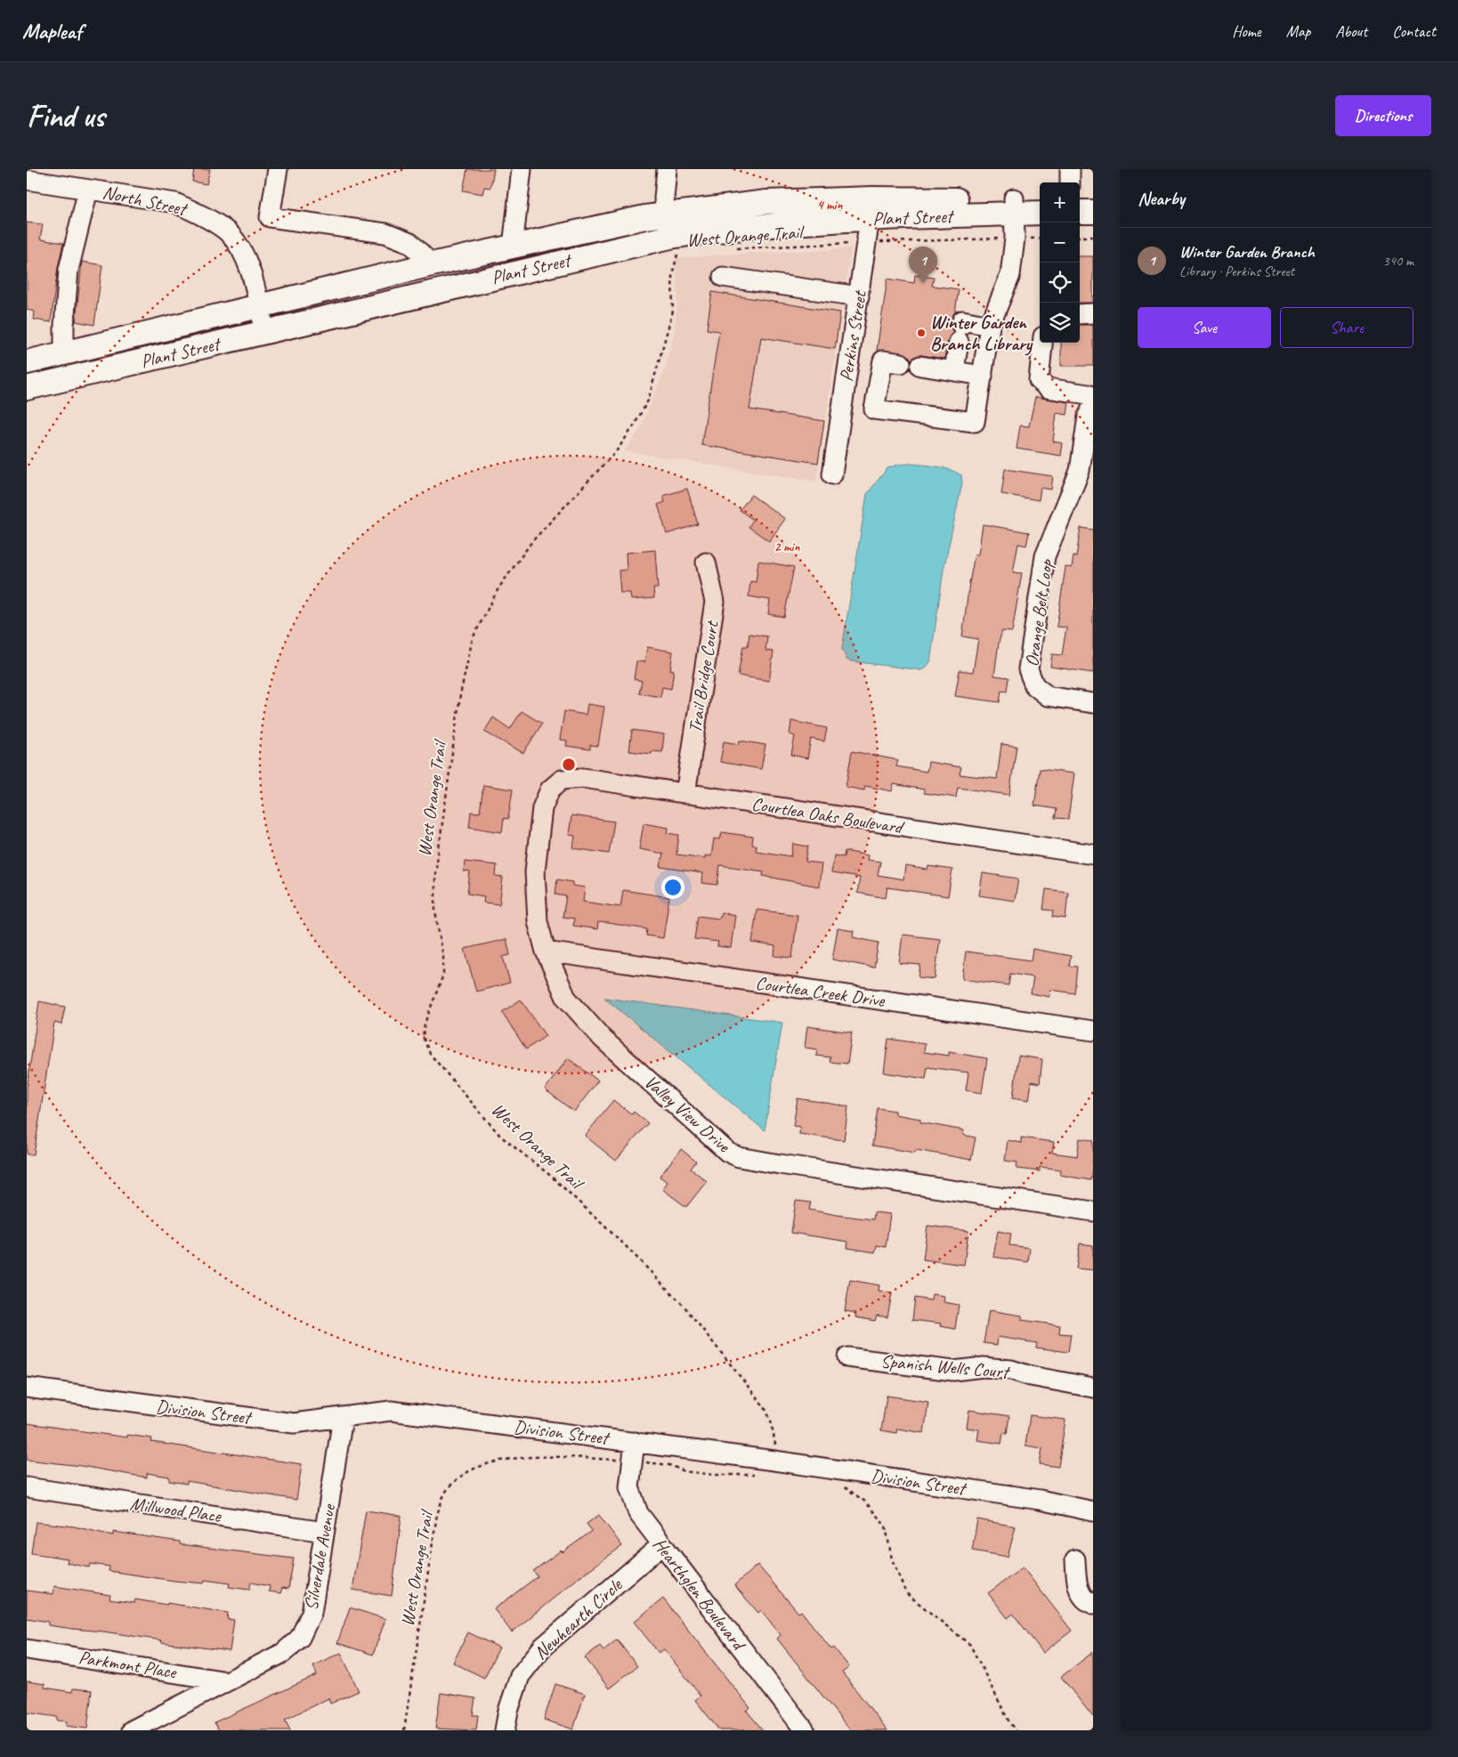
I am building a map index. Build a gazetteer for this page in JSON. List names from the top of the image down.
{
  "streets": {
    "main road": ["Plant Street"],
    "street": [
      "North Street",
      "Perkins Street",
      "Orange Belt Loop",
      "Trail Bridge Court",
      "Courtlea Oaks Boulevard",
      "Courtlea Creek Drive",
      "Valley View Drive",
      "Spanish Wells Court",
      "Division Street",
      "Millwood Place",
      "Silverdale Avenue",
      "Hearthglen Boulevard",
      "Newhearth Circle",
      "Parkmont Place"
    ],
    "path": ["West Orange Trail"]
  },
  "crossings": [
    ["North Street", "Plant Street"],
    ["Plant Street", "West Orange Trail"],
    ["Plant Street", "Perkins Street"],
    ["Trail Bridge Court", "Courtlea Oaks Boulevard"],
    ["Courtlea Oaks Boulevard", "Valley View Drive"],
    ["Courtlea Creek Drive", "Valley View Drive"],
    ["Division Street", "Silverdale Avenue"],
    ["Division Street", "Hearthglen Boulevard"],
    ["Millwood Place", "Silverdale Avenue"],
    ["Silverdale Avenue", "Parkmont Place"],
    ["Hearthglen Boulevard", "Newhearth Circle"]
  ],
  "places": ["Winter Garden Branch Library"],
  "page": {
    "header": "Mapleaf",
    "nav": [
      "Home",
      "Map",
      "About",
      "Contact"
    ],
    "buttons": [
      "Directions",
      ["Save", "Share"]
    ],
    "title": "Find us",
    "heading": "Nearby",
    "map_buttons": ["+", "−"],
    "list": [
      {
        "mark": "1",
        "name": "Winter Garden Branch",
        "note": "Library · Perkins Street",
        "value": "340 m"
      }
    ],
    "pins": "1"
  },
  "rings": ["4 min", "2 min"]
}
